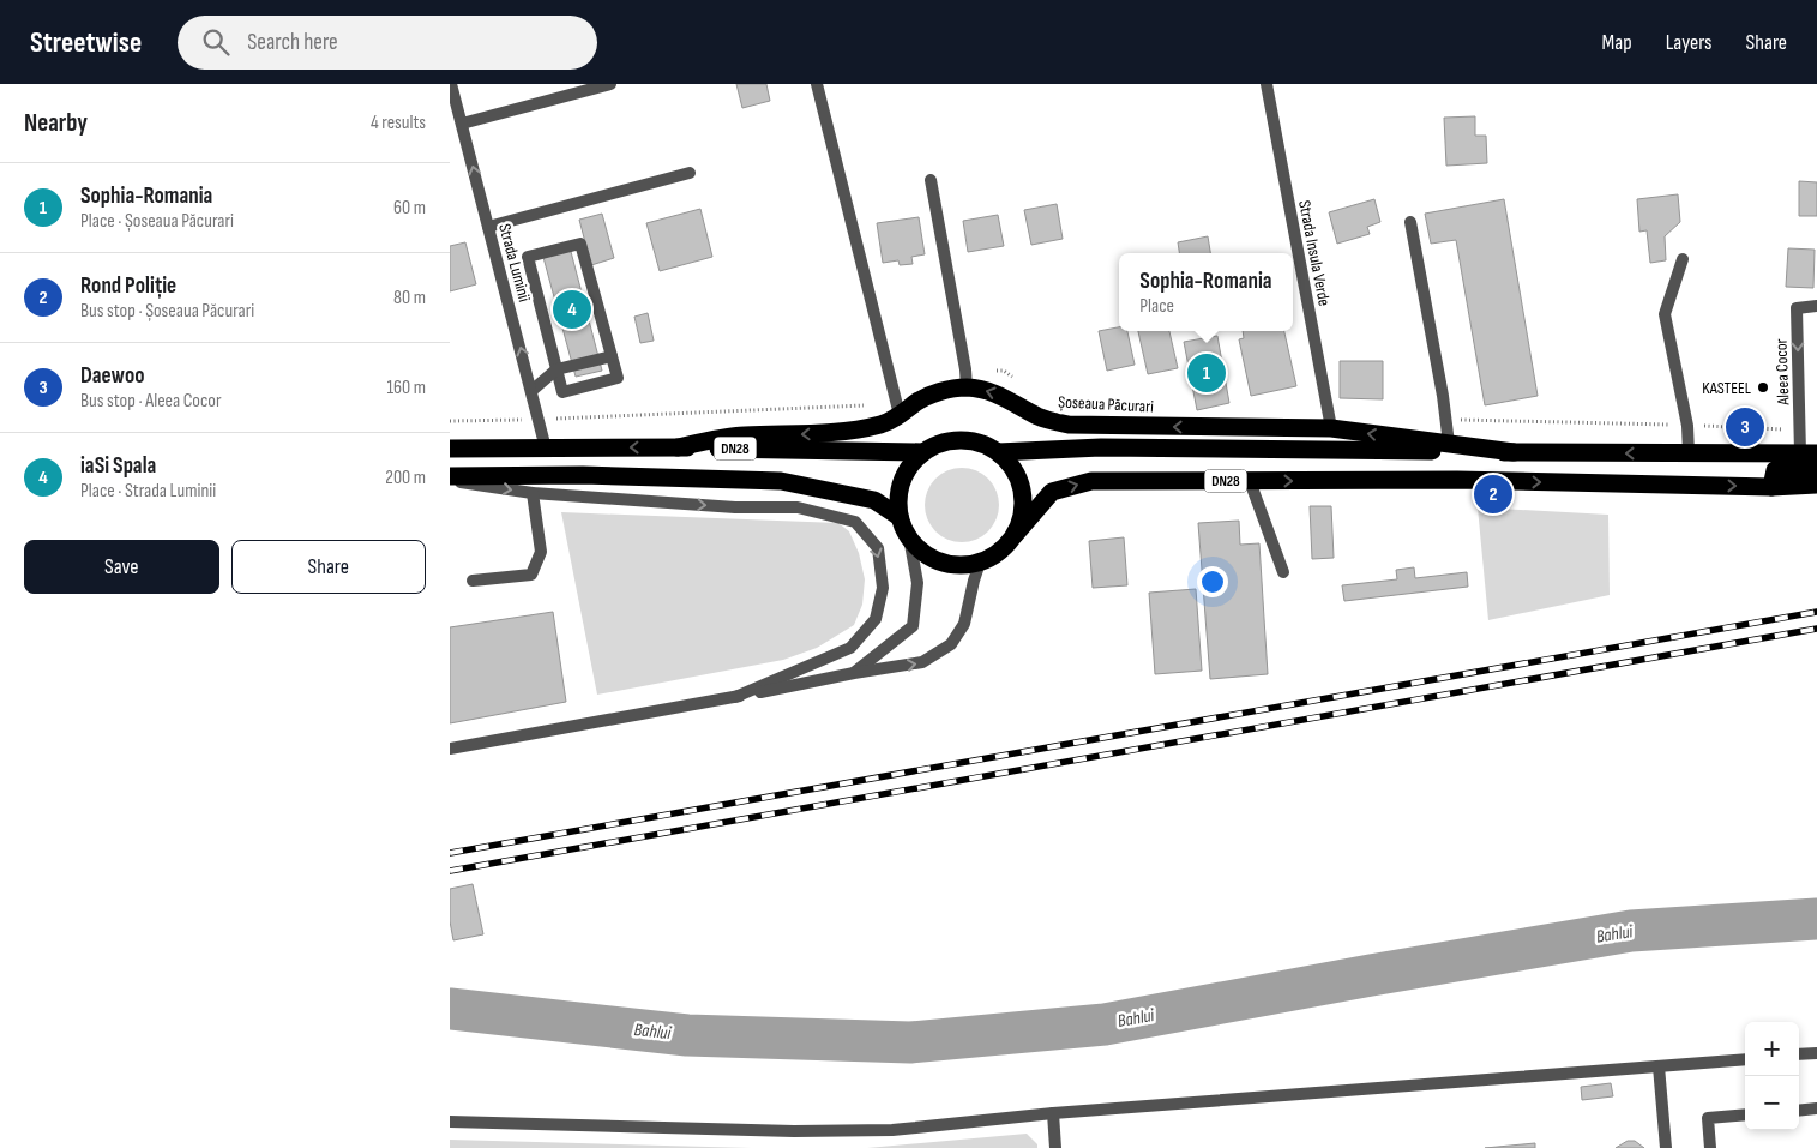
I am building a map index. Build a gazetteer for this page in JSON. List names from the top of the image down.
{
  "streets": {
    "highway": ["Șoseaua Păcurari", "DN28"],
    "street": ["Strada Insula Verde", "Strada Luminii", "Aleea Cocor"]
  },
  "crossings": [
    ["Strada Insula Verde", "Șoseaua Păcurari"],
    ["Strada Luminii", "DN28"],
    ["Aleea Cocor", "DN28"],
    ["Șoseaua Păcurari", "DN28"]
  ],
  "one_way": ["Strada Luminii", "Aleea Cocor"],
  "water": ["Bahlui"],
  "places": ["KASTEEL"],
  "page": {
    "header": "Streetwise",
    "search": "Search here",
    "nav": ["Map", "Layers", "Share"],
    "heading": ["Nearby", "4 results"],
    "list": [
      {
        "mark": "1",
        "name": "Sophia-Romania",
        "note": "Place · Șoseaua Păcurari",
        "value": "60 m"
      },
      {
        "mark": "2",
        "name": "Rond Poliție",
        "note": "Bus stop · Șoseaua Păcurari",
        "value": "80 m"
      },
      {
        "mark": "3",
        "name": "Daewoo",
        "note": "Bus stop · Aleea Cocor",
        "value": "160 m"
      },
      {
        "mark": "4",
        "name": "iaSi Spala",
        "note": "Place · Strada Luminii",
        "value": "200 m"
      }
    ],
    "popup": ["Sophia-Romania", "Place"],
    "pins": [
      "4",
      "1",
      "3",
      "2"
    ],
    "buttons": ["Save", "Share"],
    "map_buttons": ["+", "−"]
  }
}
